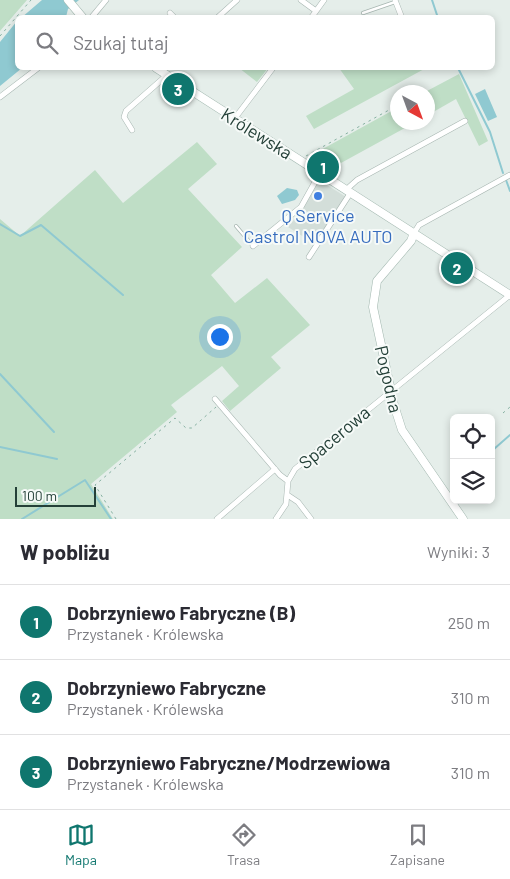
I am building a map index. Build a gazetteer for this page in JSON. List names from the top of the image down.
{
  "streets": {
    "street": ["Królewska", "Pogodna", "Spacerowa"]
  },
  "crossings": [
    ["Królewska", "Pogodna"],
    ["Królewska", "Spacerowa"],
    ["Pogodna", "Spacerowa"]
  ],
  "places": ["Q Service Castrol NOVA AUTO"],
  "scale_bar": "100 m",
  "north": "bottom right",
  "page": {
    "search": "Szukaj tutaj",
    "pins": ["3", "1", "2"],
    "scale": "100 m",
    "heading": ["W pobliżu", "Wyniki: 3"],
    "list": [
      {
        "mark": "1",
        "name": "Dobrzyniewo Fabryczne (B)",
        "note": "Przystanek · Królewska",
        "value": "250 m"
      },
      {
        "mark": "2",
        "name": "Dobrzyniewo Fabryczne",
        "note": "Przystanek · Królewska",
        "value": "310 m"
      },
      {
        "mark": "3",
        "name": "Dobrzyniewo Fabryczne/Modrzewiowa",
        "note": "Przystanek · Królewska",
        "value": "310 m"
      }
    ],
    "nav": ["Mapa", "Trasa", "Zapisane"]
  }
}
